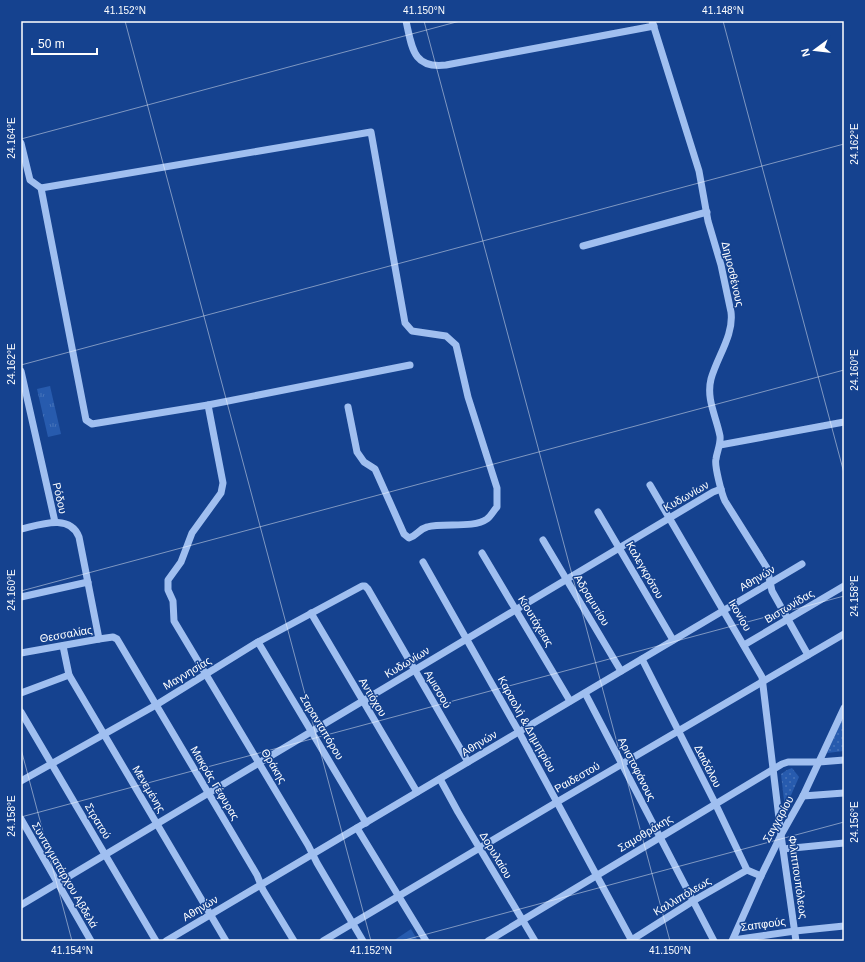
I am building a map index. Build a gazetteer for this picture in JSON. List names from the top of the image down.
{
  "streets": {
    "street": [
      "Δημοσθένους",
      "Κυδωνίων",
      "Ρόδου",
      "Καλεγκρότου",
      "Αθηνών",
      "Αδραμυτίου",
      "Βιστωνίδας",
      "Ικονίου",
      "Κιουτάχειας",
      "Θεσσαλίας",
      "Μαγνησίας",
      "Αμισσού",
      "Αντιόχου",
      "Καραολή & Δημητρίου",
      "Σαρανταπόρου",
      "Θράκης",
      "Δαιδάλου",
      "Αριστοφάνους",
      "Ραιδεστού",
      "Μακράς Γέφυρας",
      "Μενεμένης",
      "Σαγγαρίου",
      "Στρατού",
      "Σαμοθράκης",
      "Δορυλαίου",
      "Συνταγματάρχου Αβδελά",
      "Φιλιππουπόλεως",
      "Καλλιπόλεως",
      "Σαπφούς"
    ]
  },
  "crossings": [
    ["Δημοσθένους", "Κυδωνίων"],
    ["Δημοσθένους", "Αθηνών"],
    ["Δημοσθένους", "Βιστωνίδας"],
    ["Δημοσθένους", "Ραιδεστού"],
    ["Κυδωνίων", "Καλεγκρότου"],
    ["Κυδωνίων", "Αδραμυτίου"],
    ["Κυδωνίων", "Ικονίου"],
    ["Κυδωνίων", "Κιουτάχειας"],
    ["Κυδωνίων", "Αμισσού"],
    ["Κυδωνίων", "Αντιόχου"],
    ["Κυδωνίων", "Καραολή & Δημητρίου"],
    ["Κυδωνίων", "Σαρανταπόρου"],
    ["Κυδωνίων", "Θράκης"],
    ["Κυδωνίων", "Μακράς Γέφυρας"],
    ["Κυδωνίων", "Μενεμένης"],
    ["Κυδωνίων", "Στρατού"],
    ["Κυδωνίων", "Συνταγματάρχου Αβδελά"],
    ["Ρόδου", "Θεσσαλίας"],
    ["Καλεγκρότου", "Αθηνών"],
    ["Αθηνών", "Αδραμυτίου"],
    ["Αθηνών", "Ικονίου"],
    ["Αθηνών", "Κιουτάχειας"],
    ["Αθηνών", "Αμισσού"],
    ["Αθηνών", "Αντιόχου"],
    ["Αθηνών", "Καραολή & Δημητρίου"],
    ["Αθηνών", "Σαρανταπόρου"],
    ["Αθηνών", "Θράκης"],
    ["Αθηνών", "Δαιδάλου"],
    ["Αθηνών", "Αριστοφάνους"],
    ["Αθηνών", "Μακράς Γέφυρας"],
    ["Αθηνών", "Μενεμένης"],
    ["Αθηνών", "Δορυλαίου"],
    ["Βιστωνίδας", "Ικονίου"],
    ["Ικονίου", "Ραιδεστού"],
    ["Ικονίου", "Σαμοθράκης"],
    ["Ικονίου", "Φιλιππουπόλεως"],
    ["Θεσσαλίας", "Μακράς Γέφυρας"],
    ["Θεσσαλίας", "Μενεμένης"],
    ["Μαγνησίας", "Αμισσού"],
    ["Μαγνησίας", "Αντιόχου"],
    ["Μαγνησίας", "Σαρανταπόρου"],
    ["Μαγνησίας", "Θράκης"],
    ["Μαγνησίας", "Μακράς Γέφυρας"],
    ["Μαγνησίας", "Μενεμένης"],
    ["Μαγνησίας", "Στρατού"],
    ["Καραολή & Δημητρίου", "Ραιδεστού"],
    ["Καραολή & Δημητρίου", "Σαμοθράκης"],
    ["Καραολή & Δημητρίου", "Καλλιπόλεως"],
    ["Θράκης", "Ραιδεστού"],
    ["Δαιδάλου", "Ραιδεστού"],
    ["Δαιδάλου", "Σαμοθράκης"],
    ["Δαιδάλου", "Καλλιπόλεως"],
    ["Αριστοφάνους", "Ραιδεστού"],
    ["Αριστοφάνους", "Σαμοθράκης"],
    ["Αριστοφάνους", "Καλλιπόλεως"],
    ["Ραιδεστού", "Δορυλαίου"],
    ["Σαγγαρίου", "Σαμοθράκης"],
    ["Σαγγαρίου", "Φιλιππουπόλεως"],
    ["Σαγγαρίου", "Σαπφούς"],
    ["Σαμοθράκης", "Δορυλαίου"],
    ["Σαμοθράκης", "Φιλιππουπόλεως"],
    ["Φιλιππουπόλεως", "Σαπφούς"]
  ],
  "scale_bar": "50 m",
  "north": "left",
  "coordinates": [
    "41.152°N",
    "41.150°N",
    "41.148°N",
    "24.164°E",
    "24.162°E",
    "24.160°E",
    "24.158°E",
    "24.156°E",
    "41.154°N"
  ]
}
